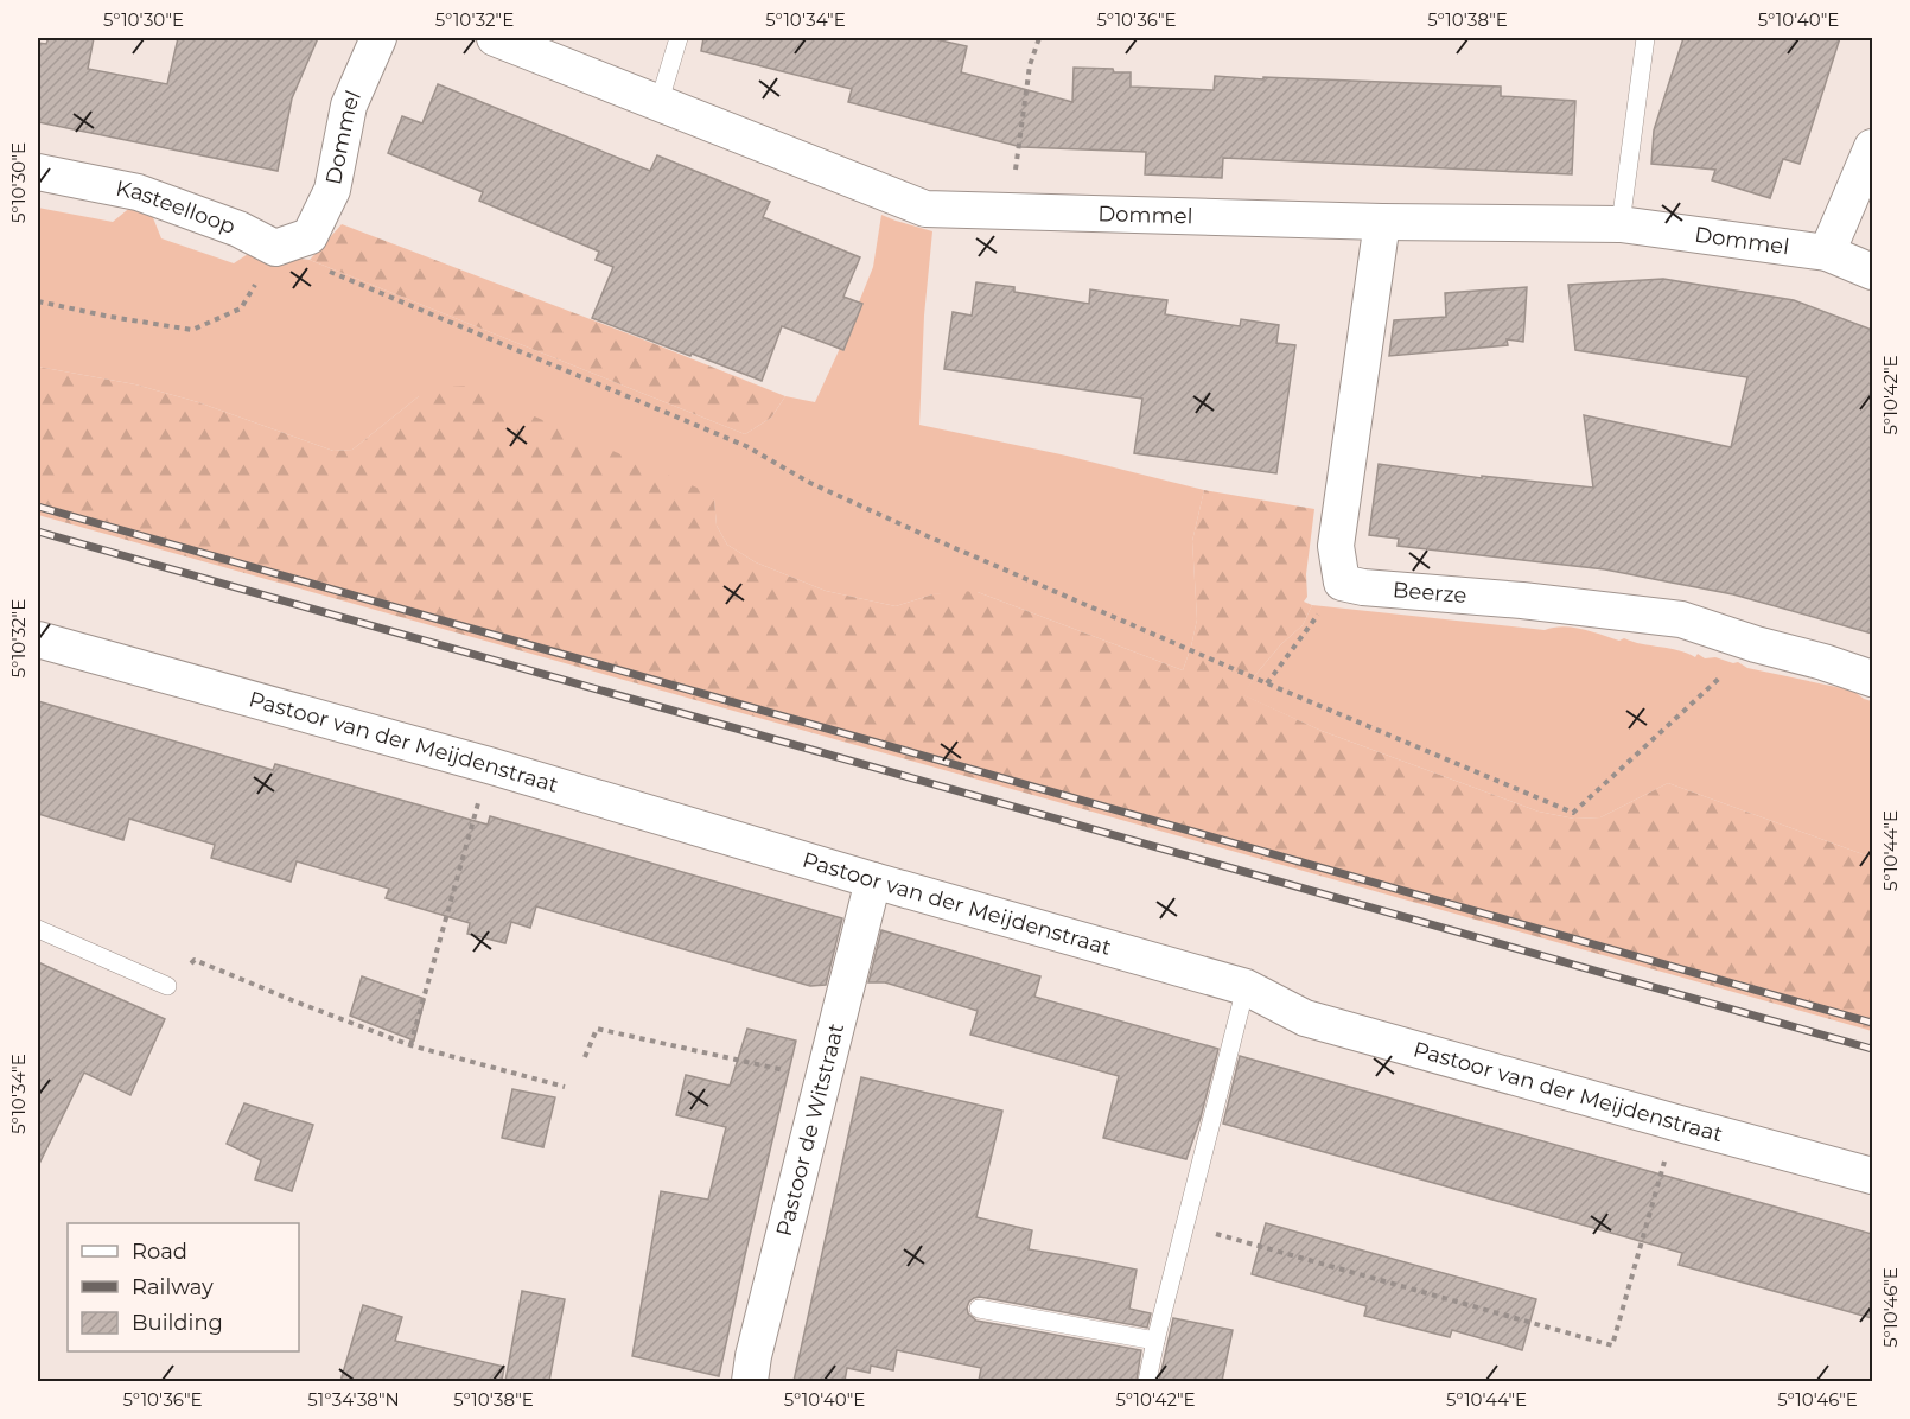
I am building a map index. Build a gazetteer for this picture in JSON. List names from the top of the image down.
{
  "streets": {
    "street": [
      "Dommel",
      "Kasteelloop",
      "Beerze",
      "Pastoor van der Meijdenstraat",
      "Pastoor de Witstraat"
    ]
  },
  "crossings": [
    ["Dommel", "Kasteelloop"],
    ["Pastoor van der Meijdenstraat", "Pastoor de Witstraat"]
  ],
  "legend": ["Road", "Railway", "Building"],
  "coordinates": [
    "5°10'30\"E",
    "5°10'32\"E",
    "5°10'34\"E",
    "5°10'36\"E",
    "5°10'38\"E",
    "5°10'40\"E",
    "5°10'42\"E",
    "5°10'44\"E",
    "5°10'46\"E",
    "51°34'38\"N"
  ]
}
